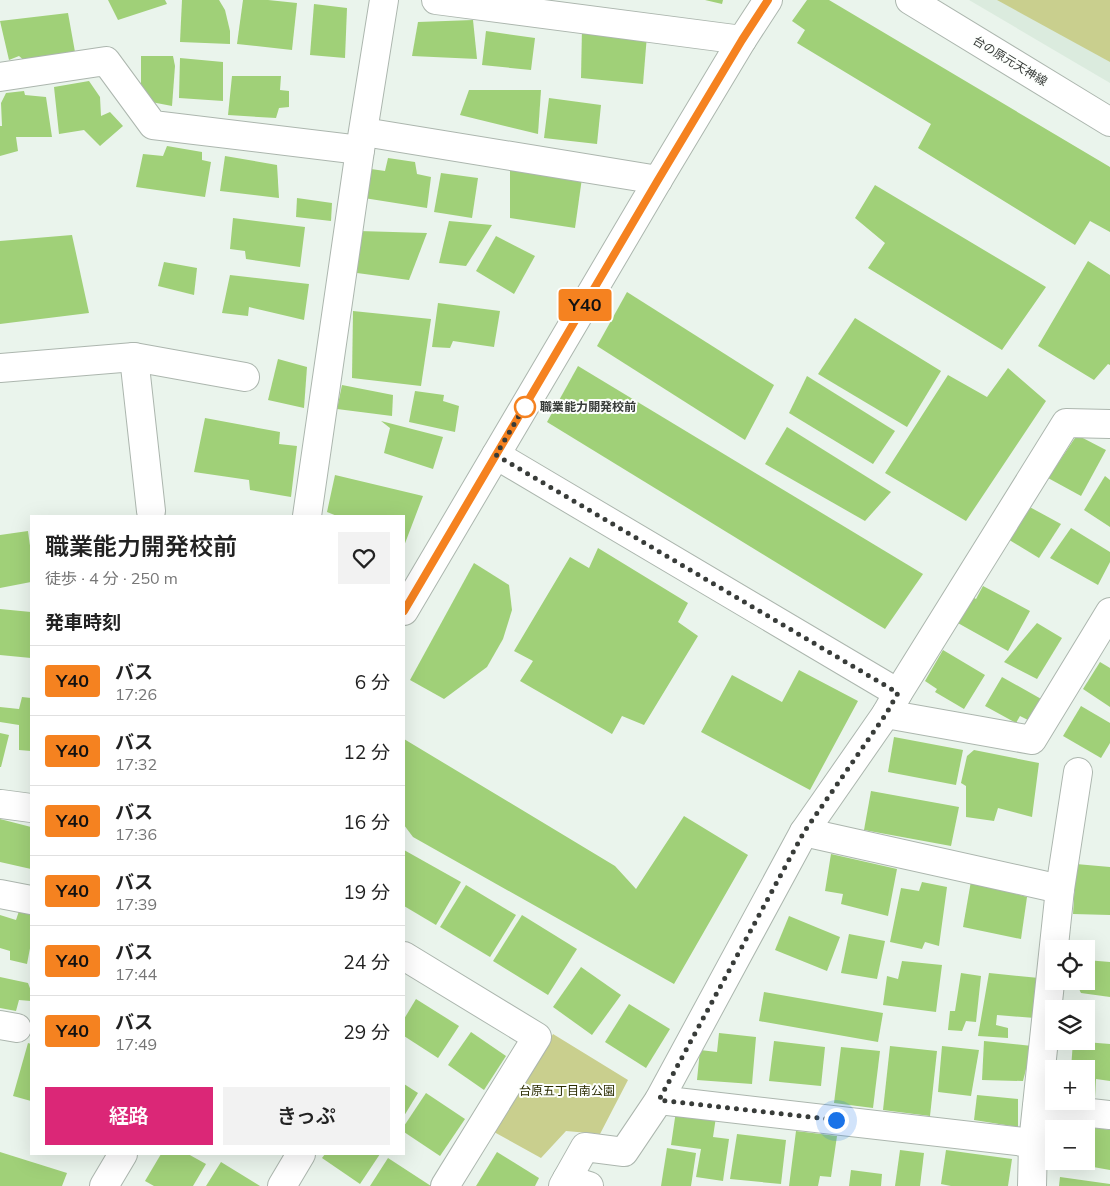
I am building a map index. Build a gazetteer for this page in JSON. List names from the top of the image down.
{
  "streets": {
    "street": ["台の原元天神線"]
  },
  "parks": ["台原五丁目南公園"],
  "places": ["職業能力開発校前"],
  "lines": ["bus line Y40"],
  "page": {
    "on_map": "Y40",
    "heading": [
      ["職業能力開発校前", "徒歩 · 4 分 · 250 m"],
      "発車時刻"
    ],
    "list": [
      {
        "mark": "Y40",
        "name": "バス",
        "note": "17:26",
        "value": "6 分"
      },
      {
        "mark": "Y40",
        "name": "バス",
        "note": "17:32",
        "value": "12 分"
      },
      {
        "mark": "Y40",
        "name": "バス",
        "note": "17:36",
        "value": "16 分"
      },
      {
        "mark": "Y40",
        "name": "バス",
        "note": "17:39",
        "value": "19 分"
      },
      {
        "mark": "Y40",
        "name": "バス",
        "note": "17:44",
        "value": "24 分"
      },
      {
        "mark": "Y40",
        "name": "バス",
        "note": "17:49",
        "value": "29 分"
      }
    ],
    "map_buttons": ["+", "−"],
    "buttons": ["経路", "きっぷ"]
  }
}
